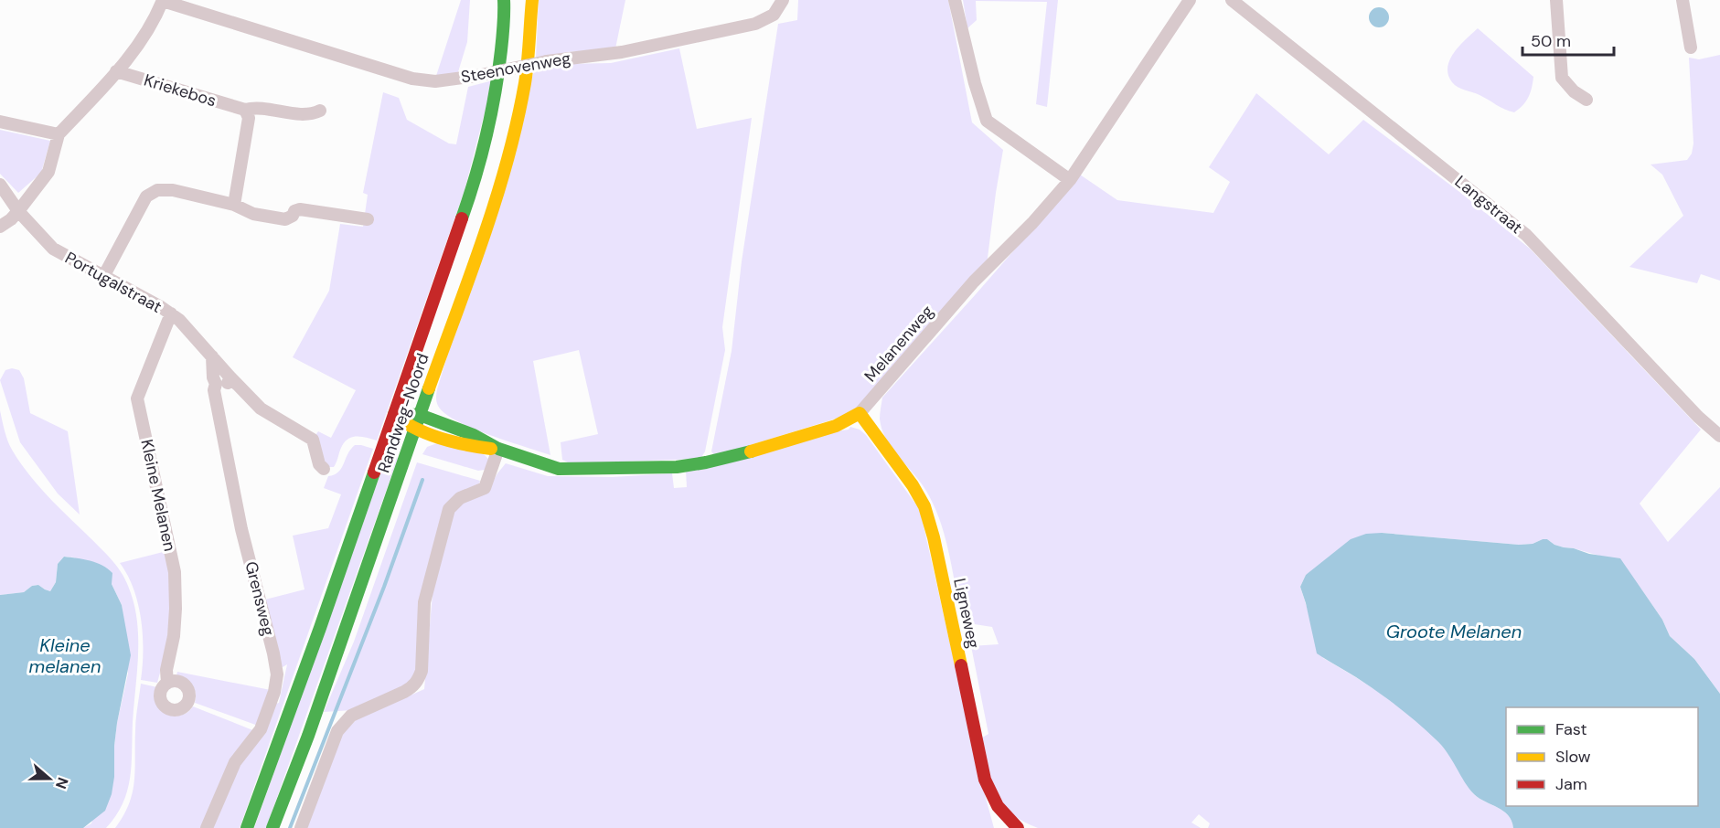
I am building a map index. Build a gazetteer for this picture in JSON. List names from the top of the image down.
{
  "streets": {
    "main road": ["Melanenweg", "Randweg-Noord", "Ligneweg"],
    "street": [
      "Steenovenweg",
      "Kriekebos",
      "Langstraat",
      "Portugalstraat",
      "Kleine Melanen",
      "Grensweg"
    ]
  },
  "crossings": [
    ["Steenovenweg", "Kriekebos"],
    ["Kriekebos", "Portugalstraat"],
    ["Portugalstraat", "Kleine Melanen"],
    ["Portugalstraat", "Grensweg"],
    ["Melanenweg", "Randweg-Noord"],
    ["Melanenweg", "Ligneweg"]
  ],
  "water": ["Groote Melanen", "Kleine melanen"],
  "legend": ["Fast", "Slow", "Jam"],
  "scale_bar": "50 m",
  "north": "right"
}
